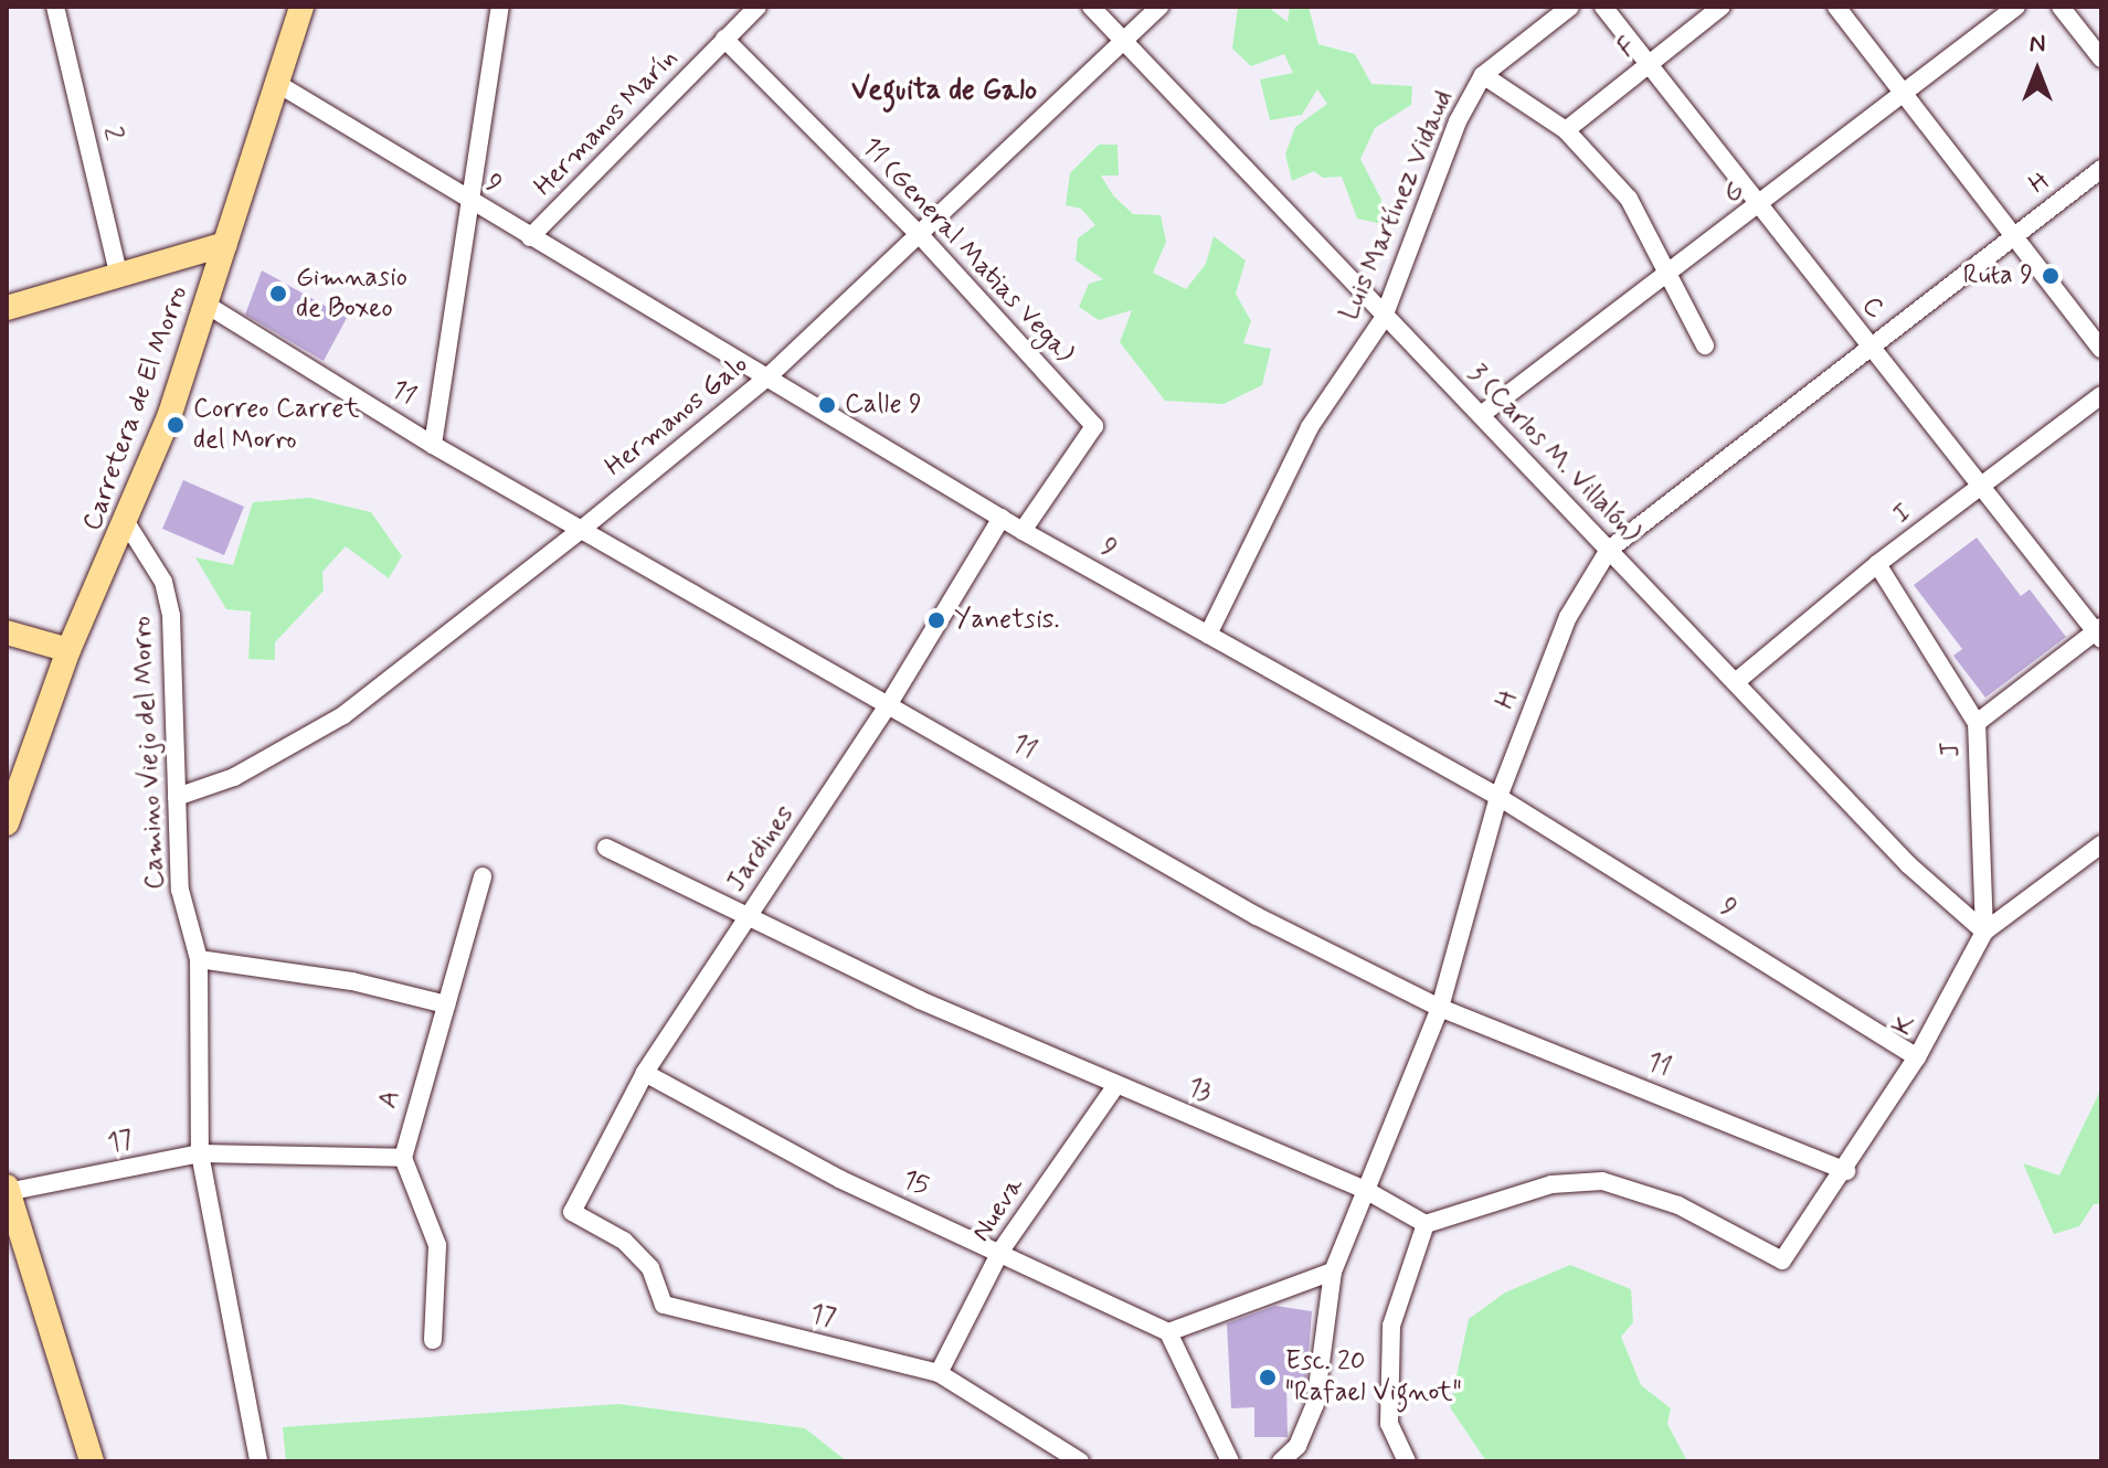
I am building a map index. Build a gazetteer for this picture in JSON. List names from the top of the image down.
{
  "streets": {
    "main road": ["Carretera de El Morro"],
    "street": [
      "F",
      "Hermanos Marín",
      "2",
      "H",
      "9",
      "G",
      "Luis Martínez Vidaud",
      "11 (General Matias Vega)",
      "C",
      "11",
      "Hermanos Galo",
      "3 (Carlos M. Villalón)",
      "I",
      "J",
      "Camino Viejo del Morro",
      "Jardines",
      "K",
      "13",
      "A",
      "17",
      "15",
      "Nueva"
    ]
  },
  "crossings": [
    ["F", "C"],
    ["Hermanos Marín", "9"],
    ["Hermanos Marín", "11 (General Matias Vega)"],
    ["H", "9"],
    ["H", "C"],
    ["H", "11"],
    ["H", "3 (Carlos M. Villalón)"],
    ["H", "13"],
    ["9", "Luis Martínez Vidaud"],
    ["9", "11 (General Matias Vega)"],
    ["9", "Carretera de El Morro"],
    ["9", "Hermanos Galo"],
    ["9", "Jardines"],
    ["9", "K"],
    ["G", "C"],
    ["G", "3 (Carlos M. Villalón)"],
    ["Luis Martínez Vidaud", "3 (Carlos M. Villalón)"],
    ["11 (General Matias Vega)", "Hermanos Galo"],
    ["C", "I"],
    ["C", "J"],
    ["11", "Carretera de El Morro"],
    ["11", "Hermanos Galo"],
    ["11", "Jardines"],
    ["11", "K"],
    ["Carretera de El Morro", "Camino Viejo del Morro"],
    ["Hermanos Galo", "3 (Carlos M. Villalón)"],
    ["Hermanos Galo", "Camino Viejo del Morro"],
    ["3 (Carlos M. Villalón)", "I"],
    ["3 (Carlos M. Villalón)", "J"],
    ["3 (Carlos M. Villalón)", "K"],
    ["J", "K"],
    ["Camino Viejo del Morro", "17"],
    ["Jardines", "13"],
    ["Jardines", "17"],
    ["Jardines", "15"],
    ["K", "13"],
    ["13", "Nueva"],
    ["A", "17"],
    ["17", "Nueva"],
    ["15", "Nueva"]
  ],
  "districts": ["Veguita de Galo"],
  "places": [
    "Ruta 9",
    "Gimnasio de Boxeo",
    "Calle 9",
    "Correo Carret del Morro",
    "Yanetsis.",
    "Esc. 20 \"Rafael Vignot\""
  ],
  "north": "top"
}
